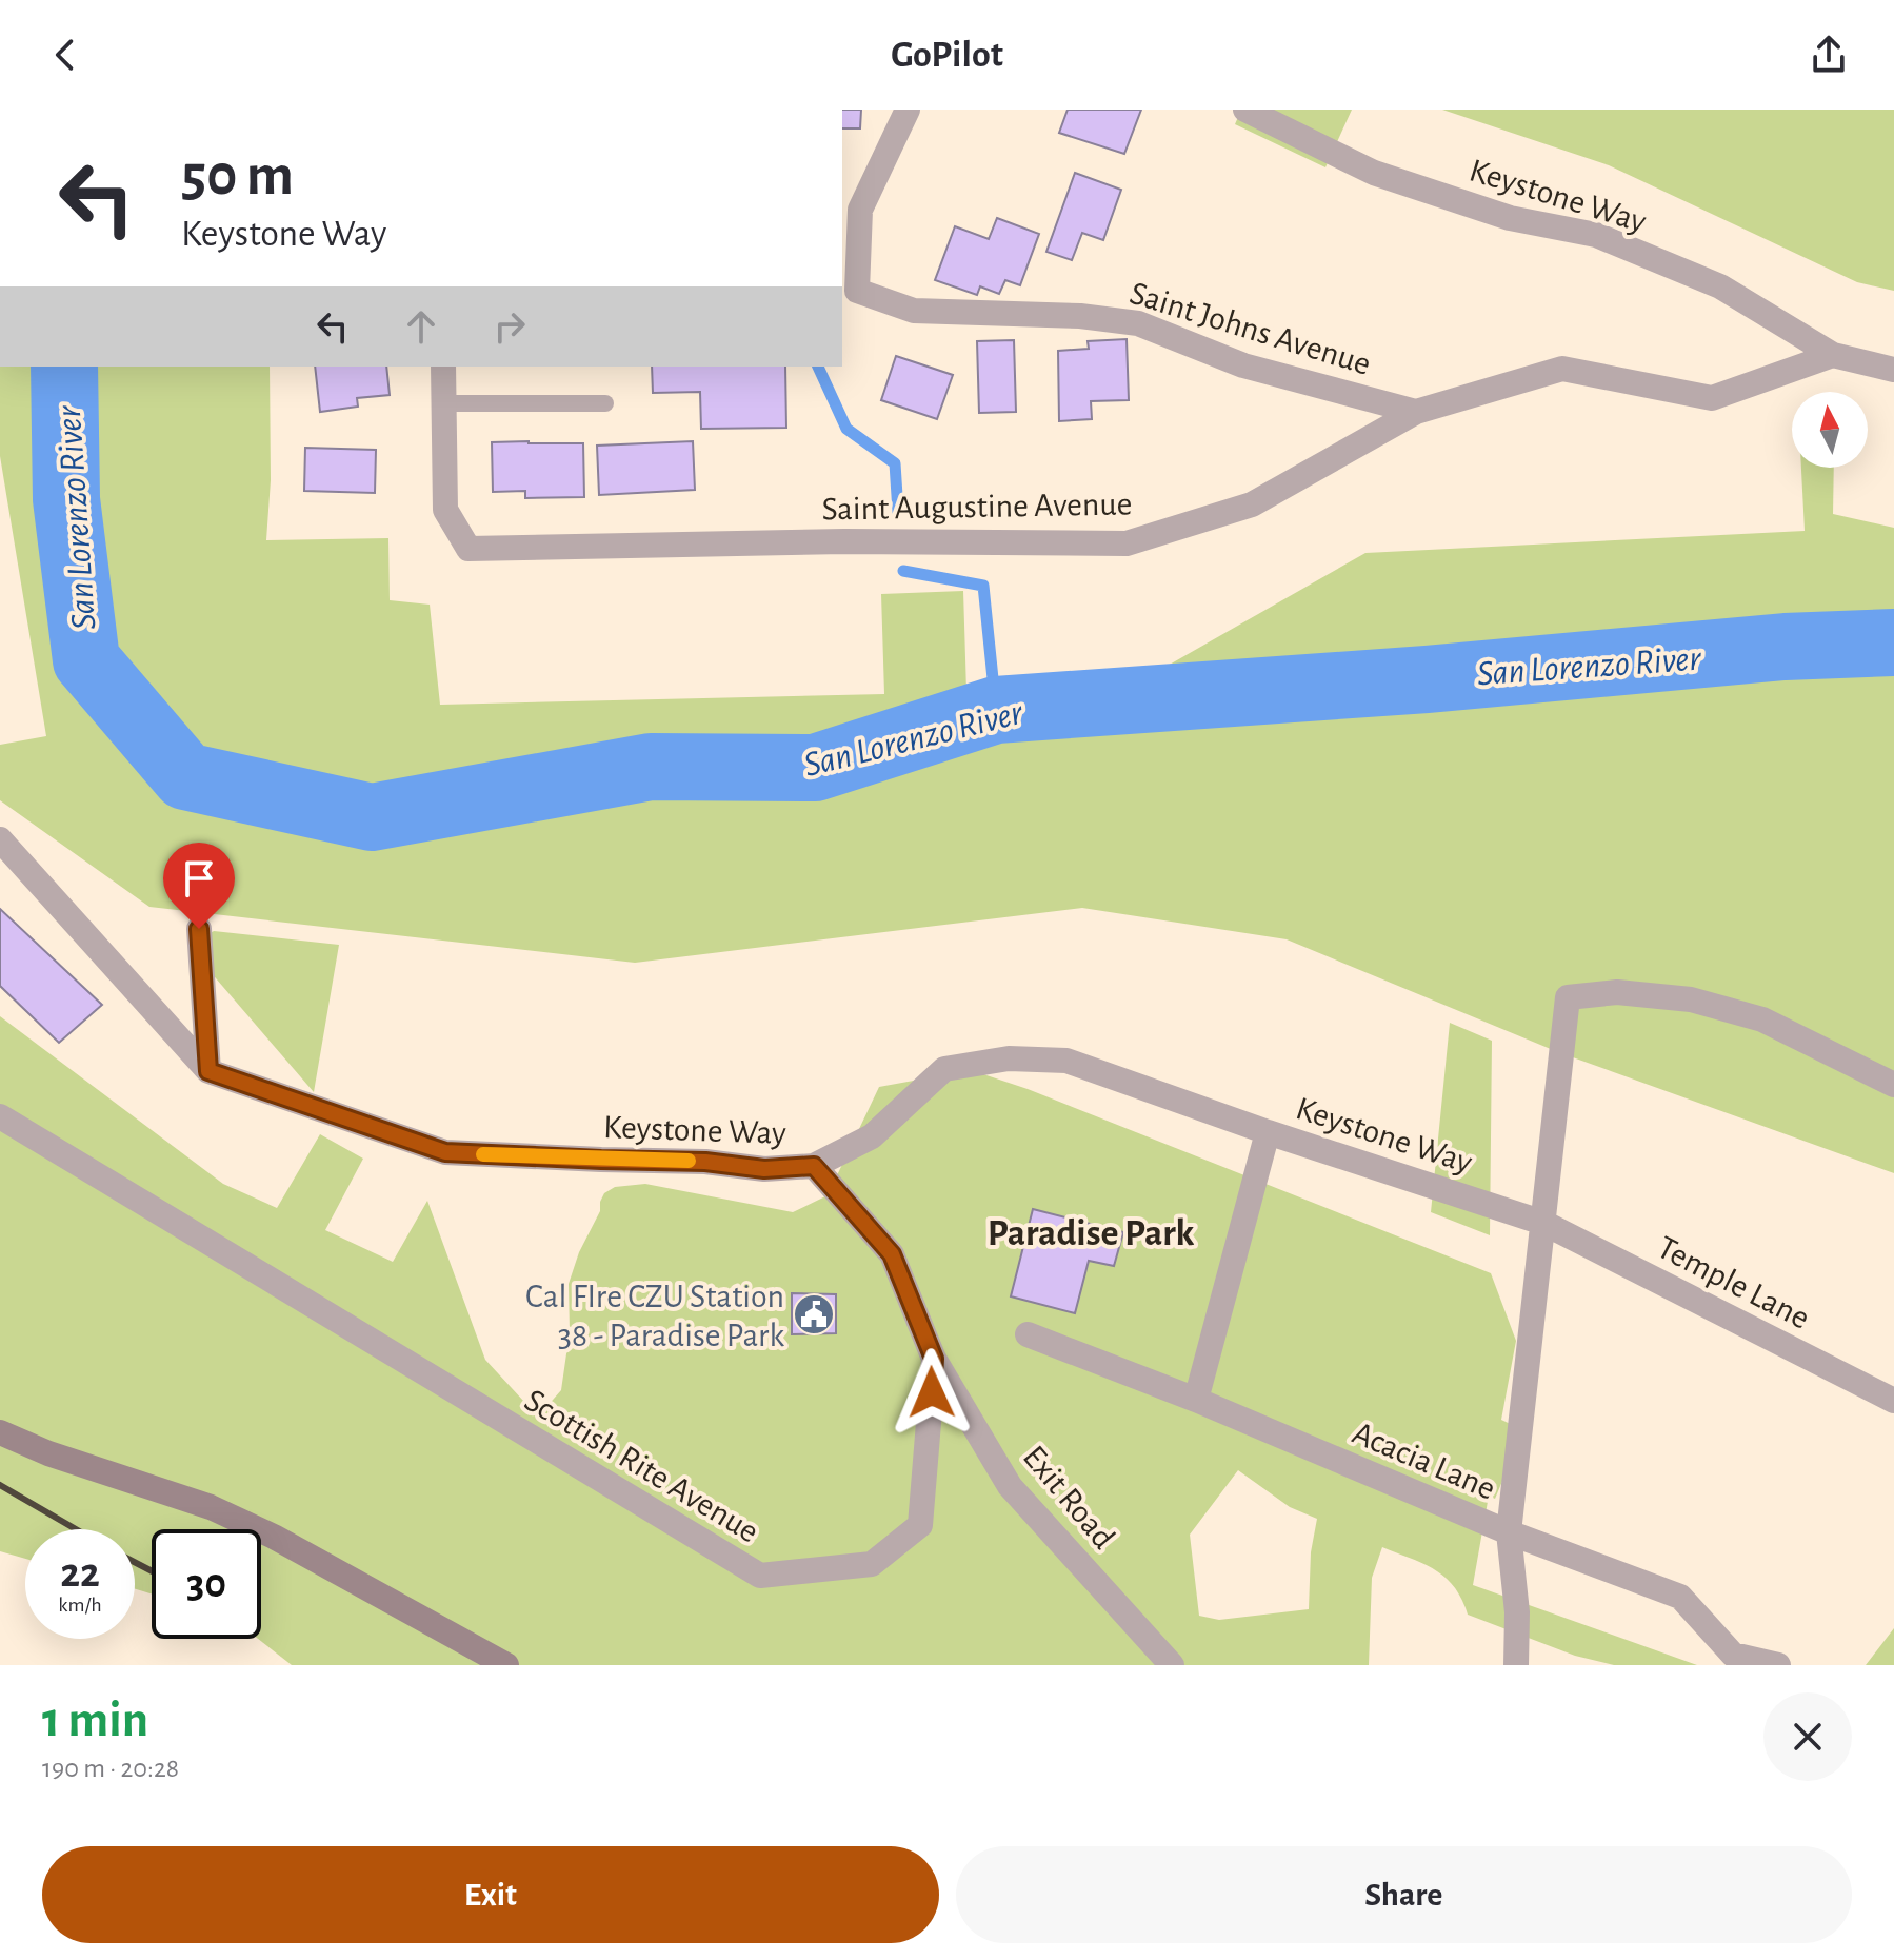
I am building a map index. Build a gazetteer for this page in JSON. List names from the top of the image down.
{
  "streets": {
    "street": [
      "Keystone Way",
      "Saint Johns Avenue",
      "Saint Augustine Avenue",
      "Temple Lane",
      "Acacia Lane",
      "Scottish Rite Avenue",
      "Exit Road"
    ]
  },
  "crossings": [
    ["Keystone Way", "Saint Augustine Avenue"],
    ["Keystone Way", "Temple Lane"],
    ["Keystone Way", "Scottish Rite Avenue"],
    ["Saint Johns Avenue", "Saint Augustine Avenue"],
    ["Scottish Rite Avenue", "Exit Road"]
  ],
  "districts": ["Paradise Park"],
  "water": ["San Lorenzo River"],
  "places": {
    "public building": ["Cal FIre CZU Station 38 - Paradise Park"]
  },
  "north": "top",
  "page": {
    "header": "GoPilot",
    "turn": ["50 m", "Keystone Way"],
    "speed": "22 km/h",
    "limit": "30",
    "heading": ["1 min", "190 m · 20:28"],
    "buttons": ["Exit", "Share"]
  }
}
